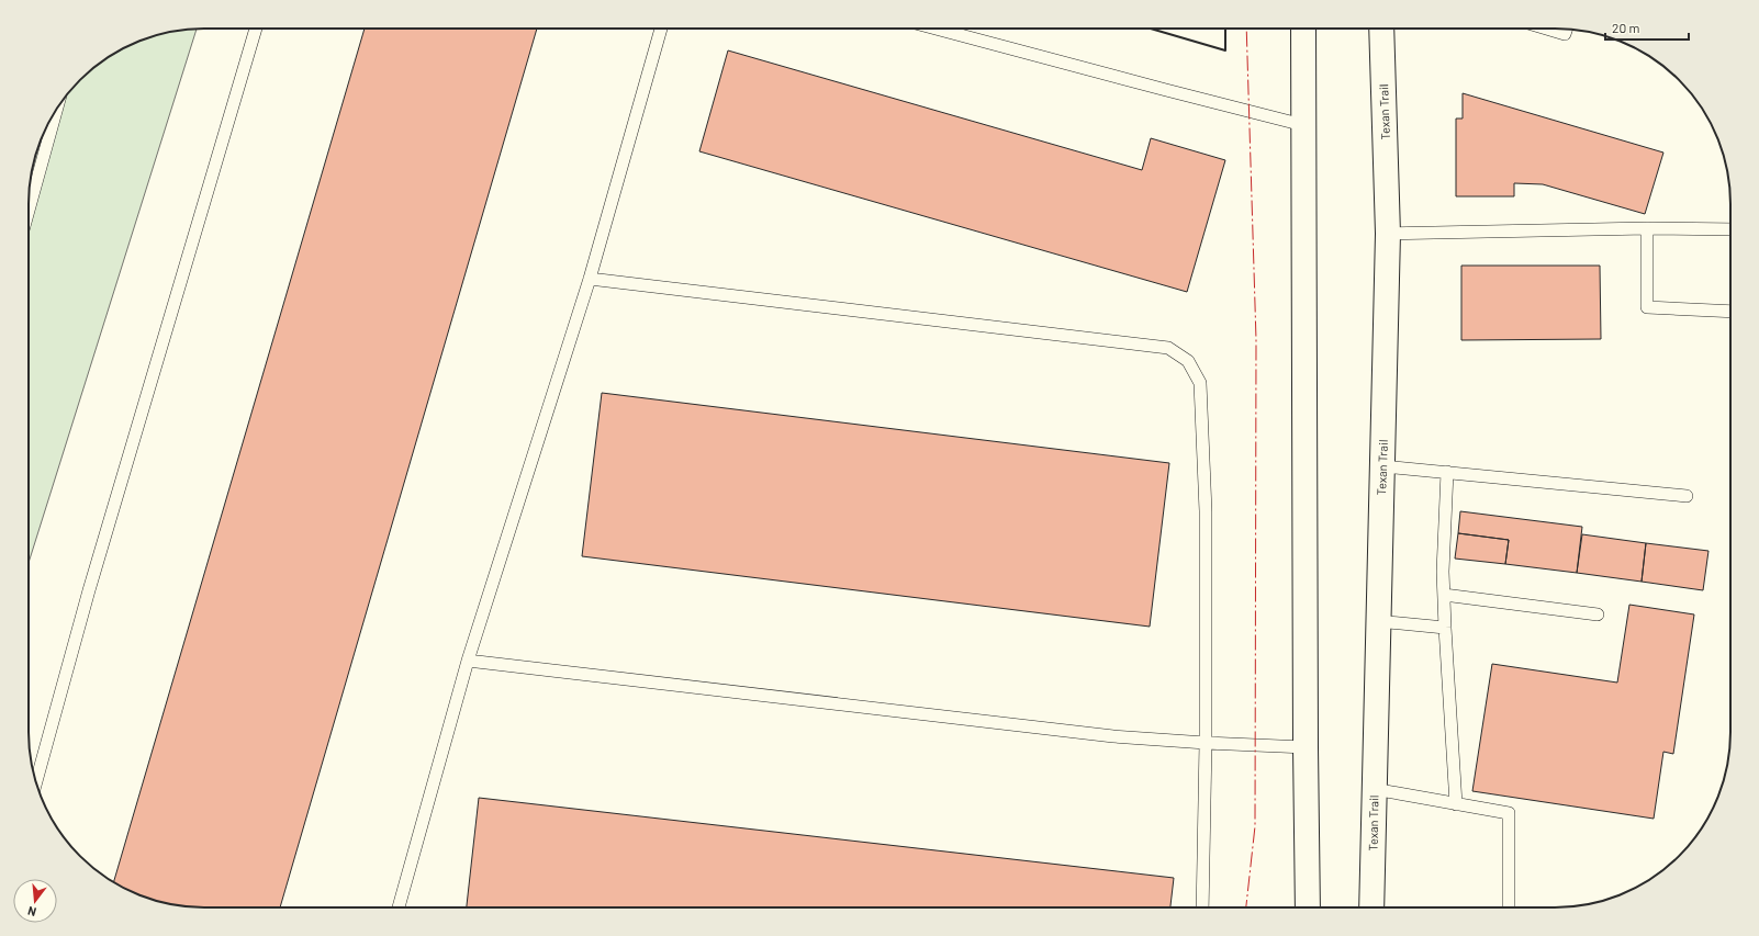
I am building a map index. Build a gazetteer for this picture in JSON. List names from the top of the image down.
{
  "streets": {
    "main road": ["Texan Trail"]
  },
  "scale_bar": "20 m",
  "north": "bottom"
}
